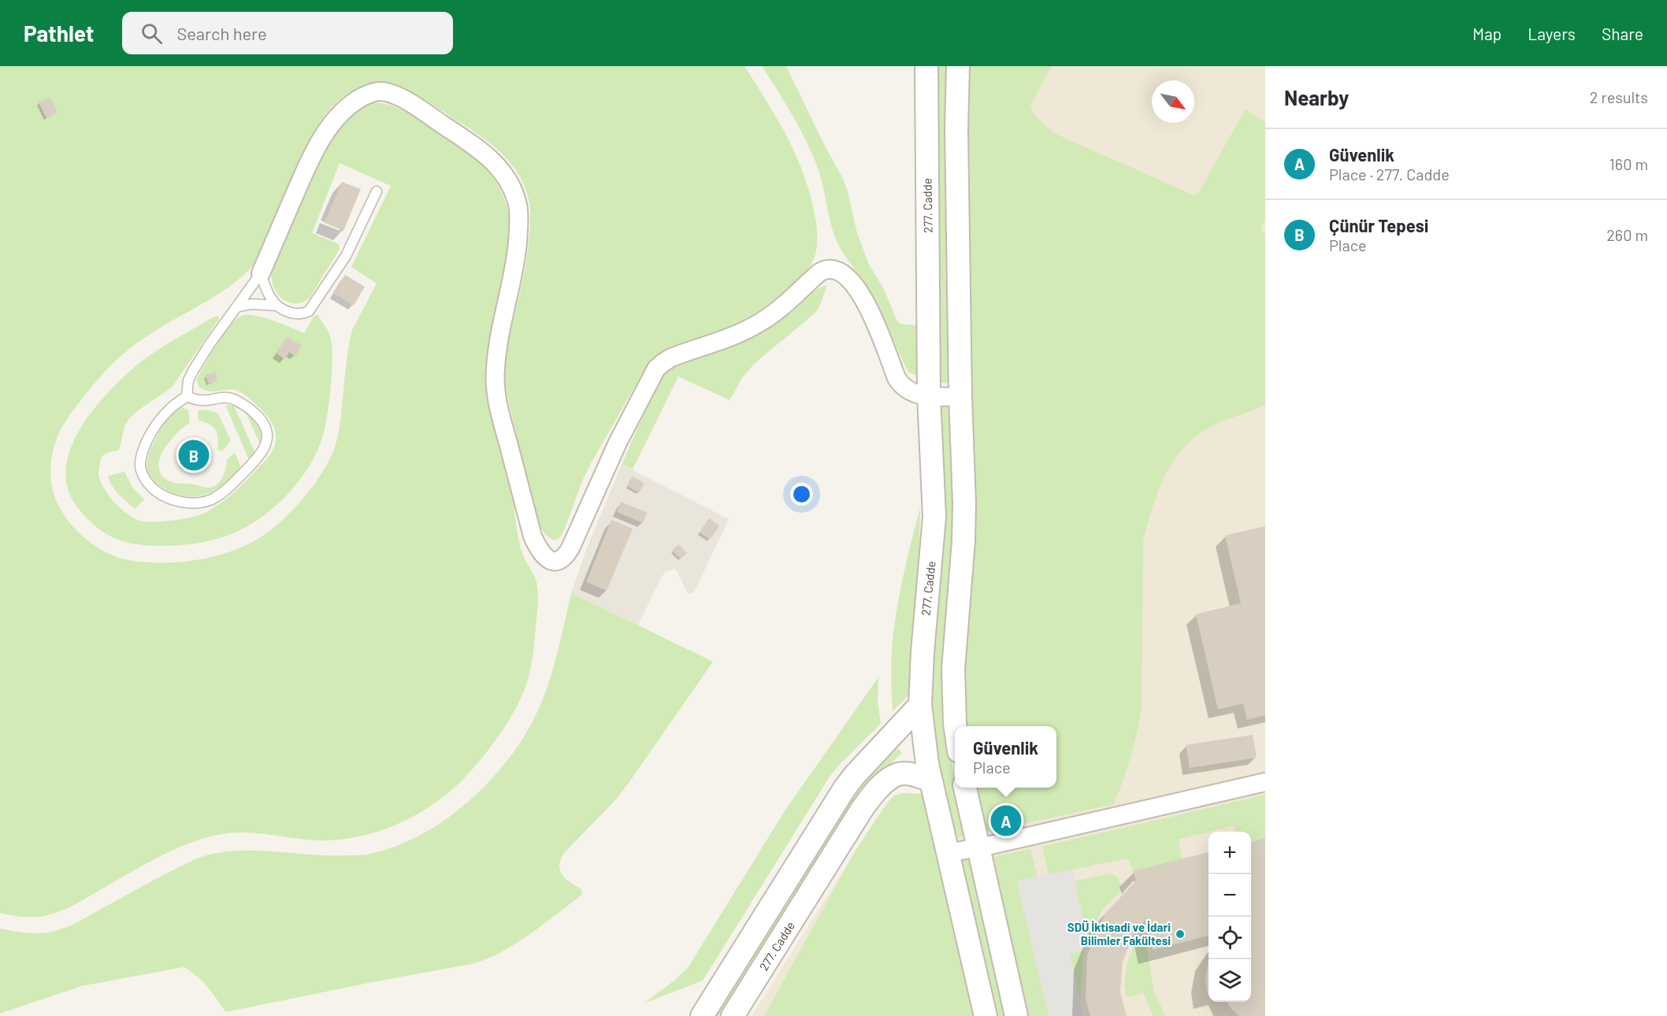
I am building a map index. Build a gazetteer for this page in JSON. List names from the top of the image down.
{
  "streets": {
    "street": ["277. Cadde"]
  },
  "places": ["SDÜ İktisadi ve İdari Bilimler Fakültesi"],
  "north": "bottom right",
  "page": {
    "header": "Pathlet",
    "search": "Search here",
    "nav": ["Map", "Layers", "Share"],
    "heading": ["Nearby", "2 results"],
    "list": [
      {
        "mark": "A",
        "name": "Güvenlik",
        "note": "Place · 277. Cadde",
        "value": "160 m"
      },
      {
        "mark": "B",
        "name": "Çünür Tepesi",
        "note": "Place",
        "value": "260 m"
      }
    ],
    "pins": ["B", "A"],
    "popup": ["Güvenlik", "Place"],
    "map_buttons": ["+", "−"]
  }
}
